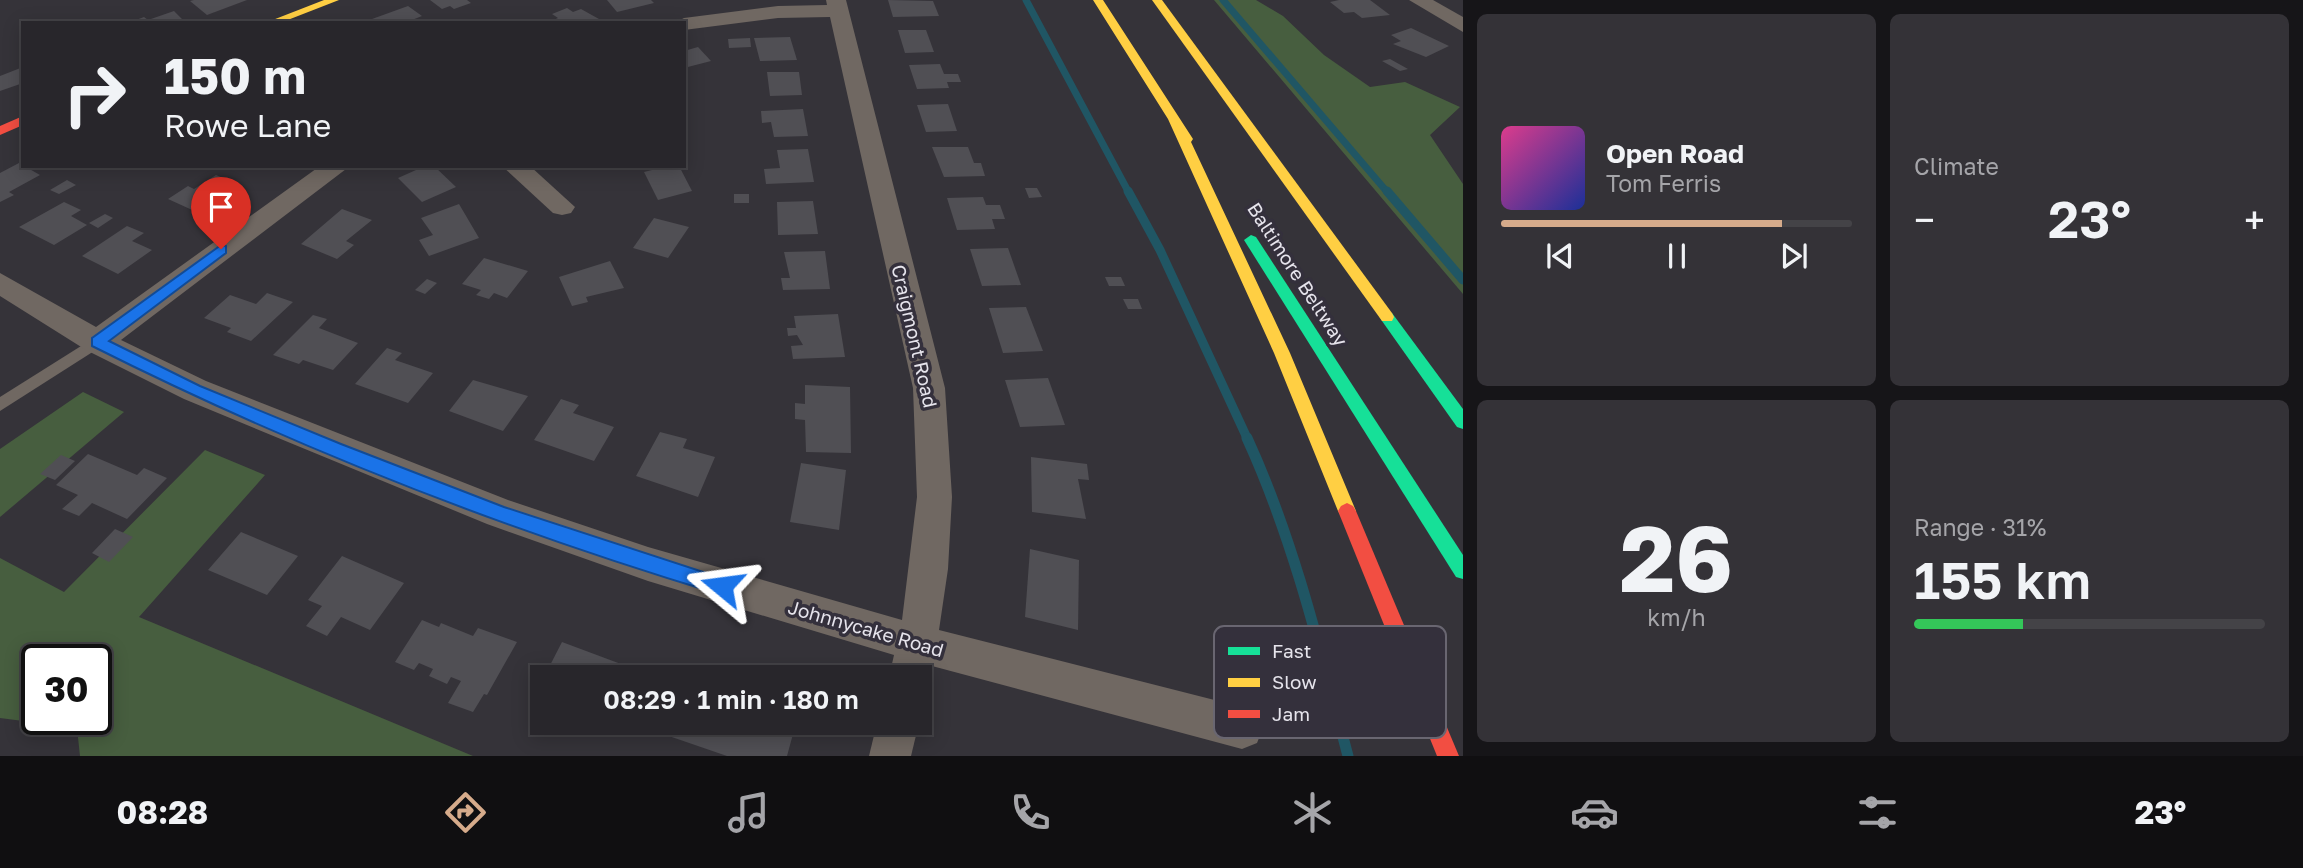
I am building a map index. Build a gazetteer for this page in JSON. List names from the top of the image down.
{
  "streets": {
    "main road": ["Baltimore Beltway"],
    "street": ["Craigmont Road", "Johnnycake Road"]
  },
  "crossings": [
    ["Craigmont Road", "Johnnycake Road"]
  ],
  "legend": ["Fast", "Slow", "Jam"],
  "page": {
    "tile": [
      "Climate",
      ["26", "km/h"],
      ["Range · 31%", "155 km"]
    ],
    "turn": ["150 m", "Rowe Lane"],
    "song": ["Open Road", "Tom Ferris"],
    "heat": ["−", "23°", "+"],
    "limit": "30",
    "trip": "08:29 · 1 min · 180 m",
    "tabs": ["08:28", "23°"]
  }
}
